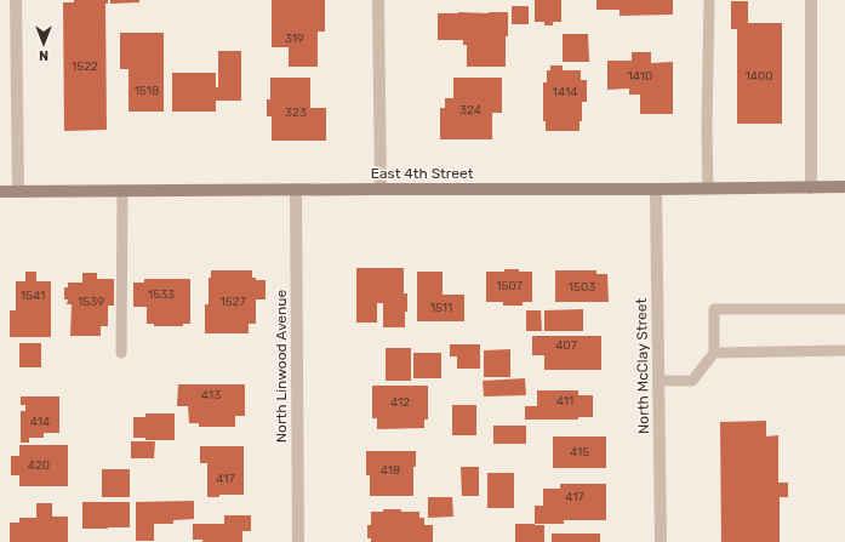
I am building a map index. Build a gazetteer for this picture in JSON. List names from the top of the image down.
{
  "streets": {
    "main road": ["East 4th Street"],
    "street": ["North Linwood Avenue", "North McClay Street"]
  },
  "crossings": [
    ["East 4th Street", "North Linwood Avenue"],
    ["East 4th Street", "North McClay Street"]
  ],
  "house_numbers": [
    "319",
    "1522",
    "1410",
    "1400",
    "1518",
    "1414",
    "324",
    "323",
    "1507",
    "1503",
    "1533",
    "1541",
    "1539",
    "1527",
    "1511",
    "407",
    "413",
    "411",
    "412",
    "414",
    "415",
    "420",
    "418",
    "417",
    "417"
  ],
  "north": "bottom"
}
